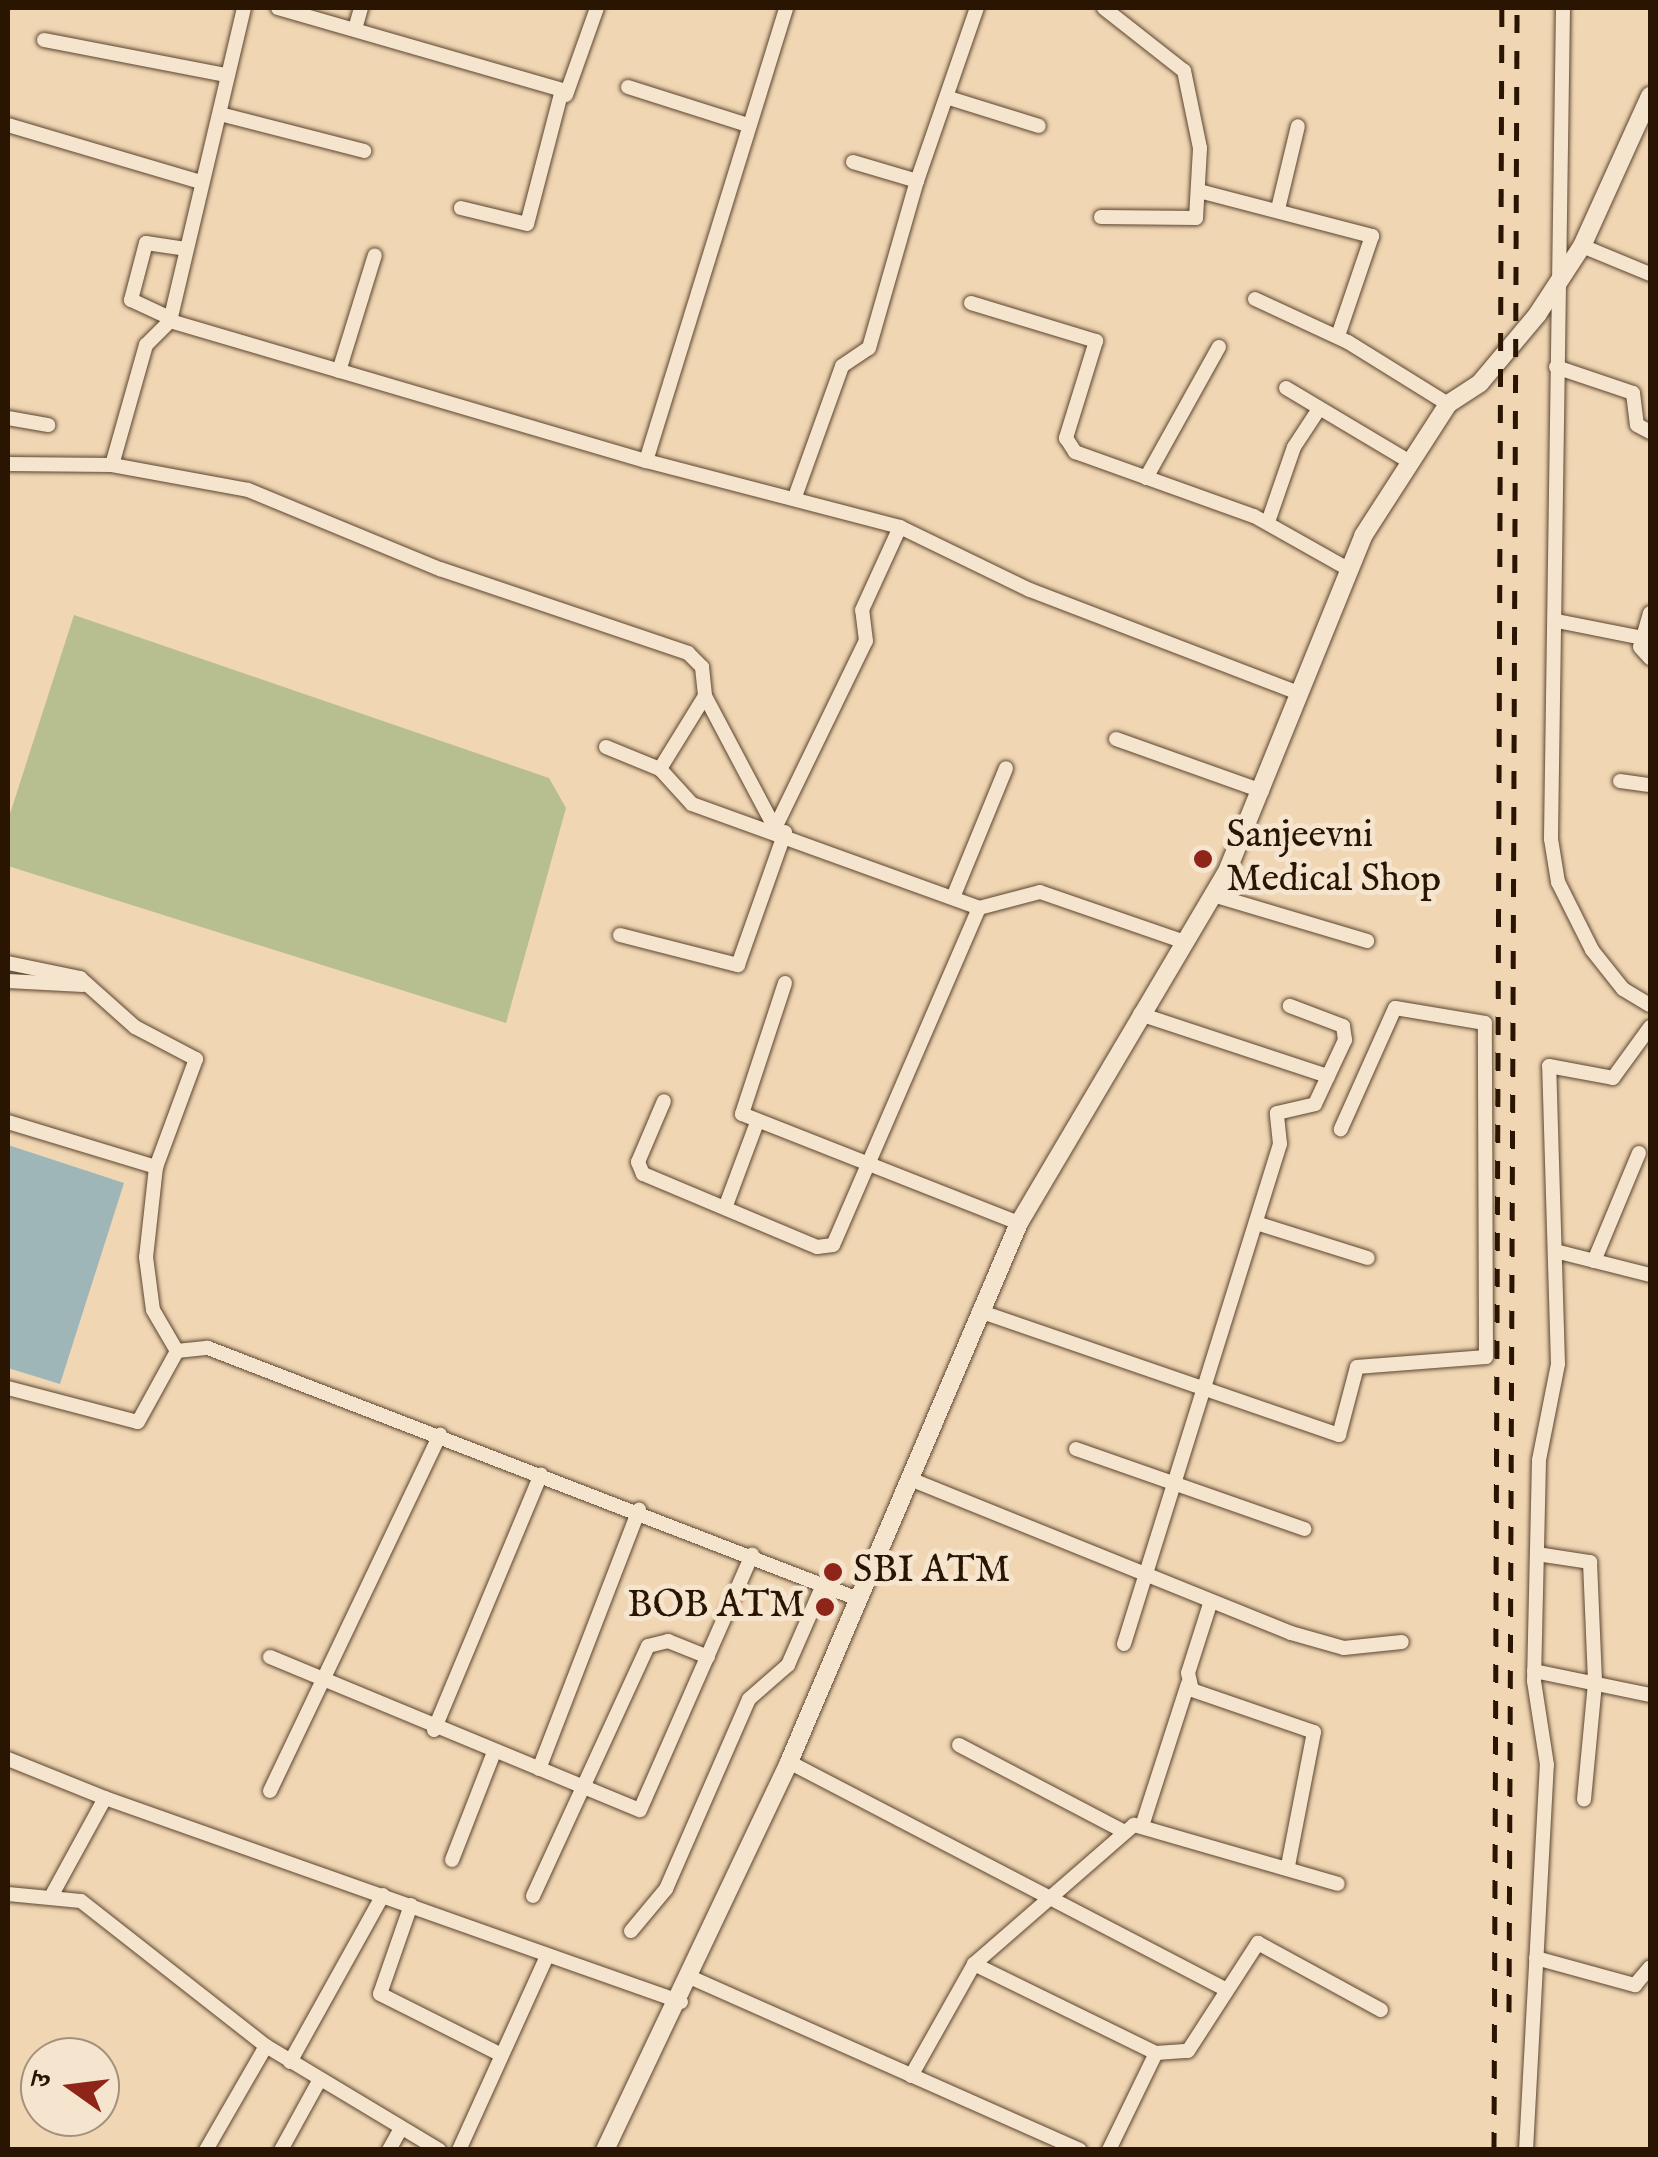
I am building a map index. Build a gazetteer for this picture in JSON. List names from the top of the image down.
{
  "places": ["Sanjeevni Medical Shop", "SBI ATM", "BOB ATM"],
  "north": "left"
}
